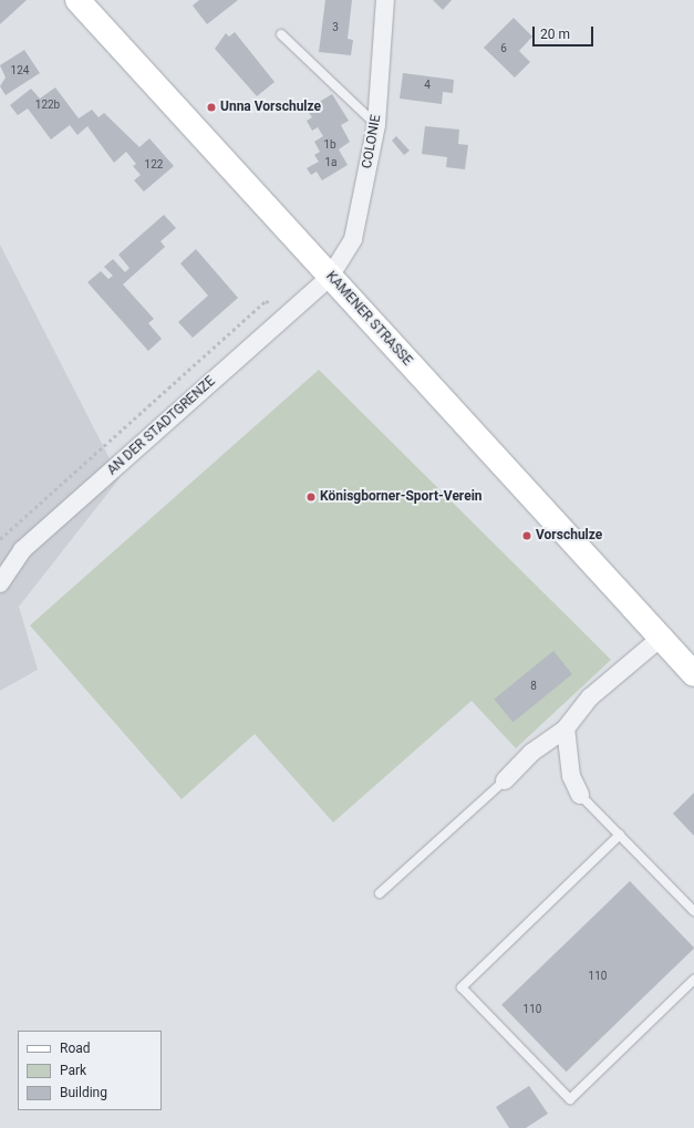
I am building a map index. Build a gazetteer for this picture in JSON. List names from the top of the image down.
{
  "streets": {
    "main road": ["KAMENER STRASSE"],
    "street": ["COLONIE", "AN DER STADTGRENZE"]
  },
  "crossings": [
    ["COLONIE", "KAMENER STRASSE"],
    ["COLONIE", "AN DER STADTGRENZE"],
    ["KAMENER STRASSE", "AN DER STADTGRENZE"]
  ],
  "places": ["Unna Vorschulze", "Könisgborner-Sport-Verein", "Vorschulze"],
  "house_numbers": [
    "3",
    "6",
    "124",
    "4",
    "122b",
    "1b",
    "1a",
    "122",
    "8",
    "110",
    "110"
  ],
  "legend": ["Road", "Park", "Building"],
  "scale_bar": "20 m"
}
